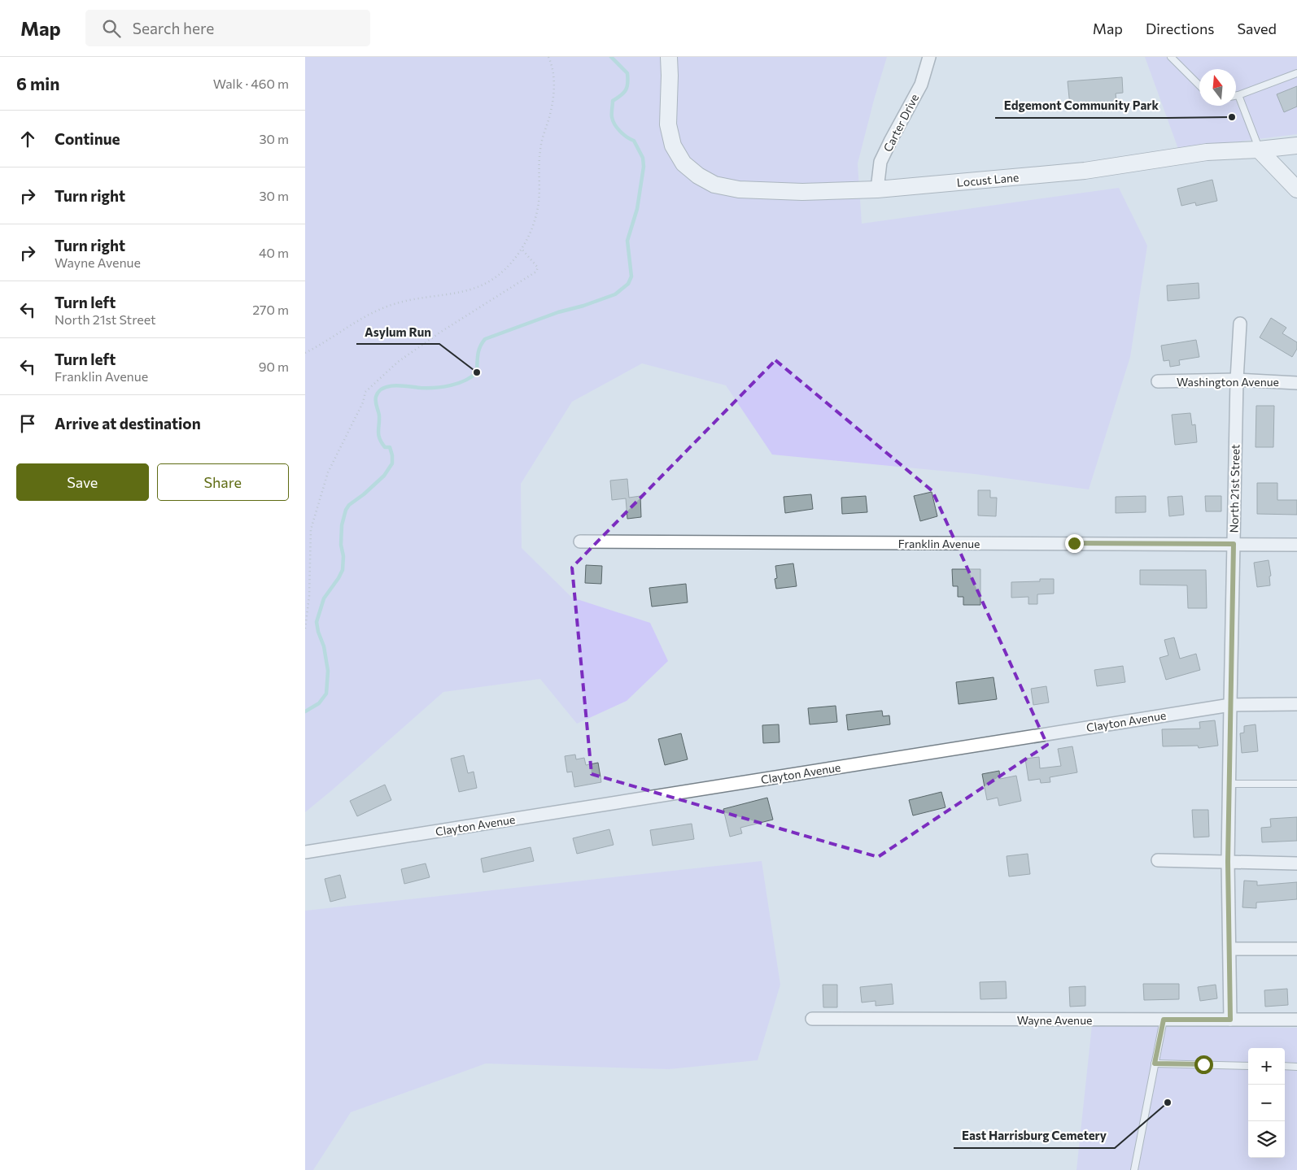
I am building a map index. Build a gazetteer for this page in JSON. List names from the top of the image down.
{
  "streets": {
    "street": [
      "Carter Drive",
      "Locust Lane",
      "Washington Avenue",
      "North 21st Street",
      "Franklin Avenue",
      "Clayton Avenue",
      "Wayne Avenue"
    ]
  },
  "crossings": [
    ["Carter Drive", "Locust Lane"],
    ["Washington Avenue", "North 21st Street"],
    ["North 21st Street", "Franklin Avenue"],
    ["North 21st Street", "Clayton Avenue"],
    ["North 21st Street", "Wayne Avenue"]
  ],
  "places": ["Edgemont Community Park", "Asylum Run", "East Harrisburg Cemetery"],
  "north": "top",
  "page": {
    "header": "Map",
    "search": "Search here",
    "nav": ["Map", "Directions", "Saved"],
    "heading": ["6 min", "Walk · 460 m"],
    "list": [
      ["Continue", "30 m"],
      ["Turn right", "30 m"],
      ["Turn right", "Wayne Avenue", "40 m"],
      ["Turn left", "North 21st Street", "270 m"],
      ["Turn left", "Franklin Avenue", "90 m"],
      "Arrive at destination"
    ],
    "buttons": ["Save", "Share"],
    "map_buttons": ["+", "−"]
  }
}
